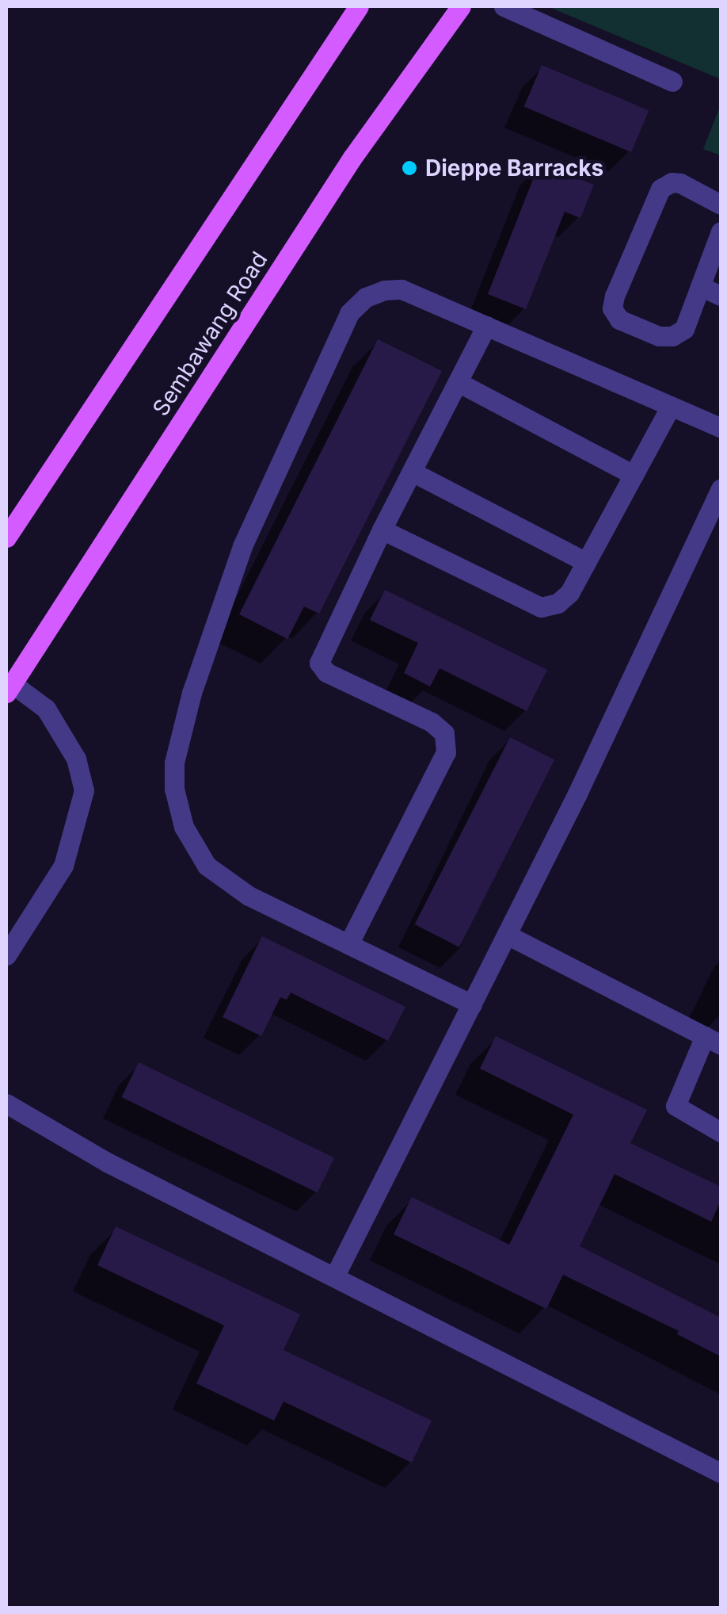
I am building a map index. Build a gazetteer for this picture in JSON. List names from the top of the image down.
{
  "streets": {
    "main road": ["Sembawang Road"]
  },
  "places": ["Dieppe Barracks"]
}
